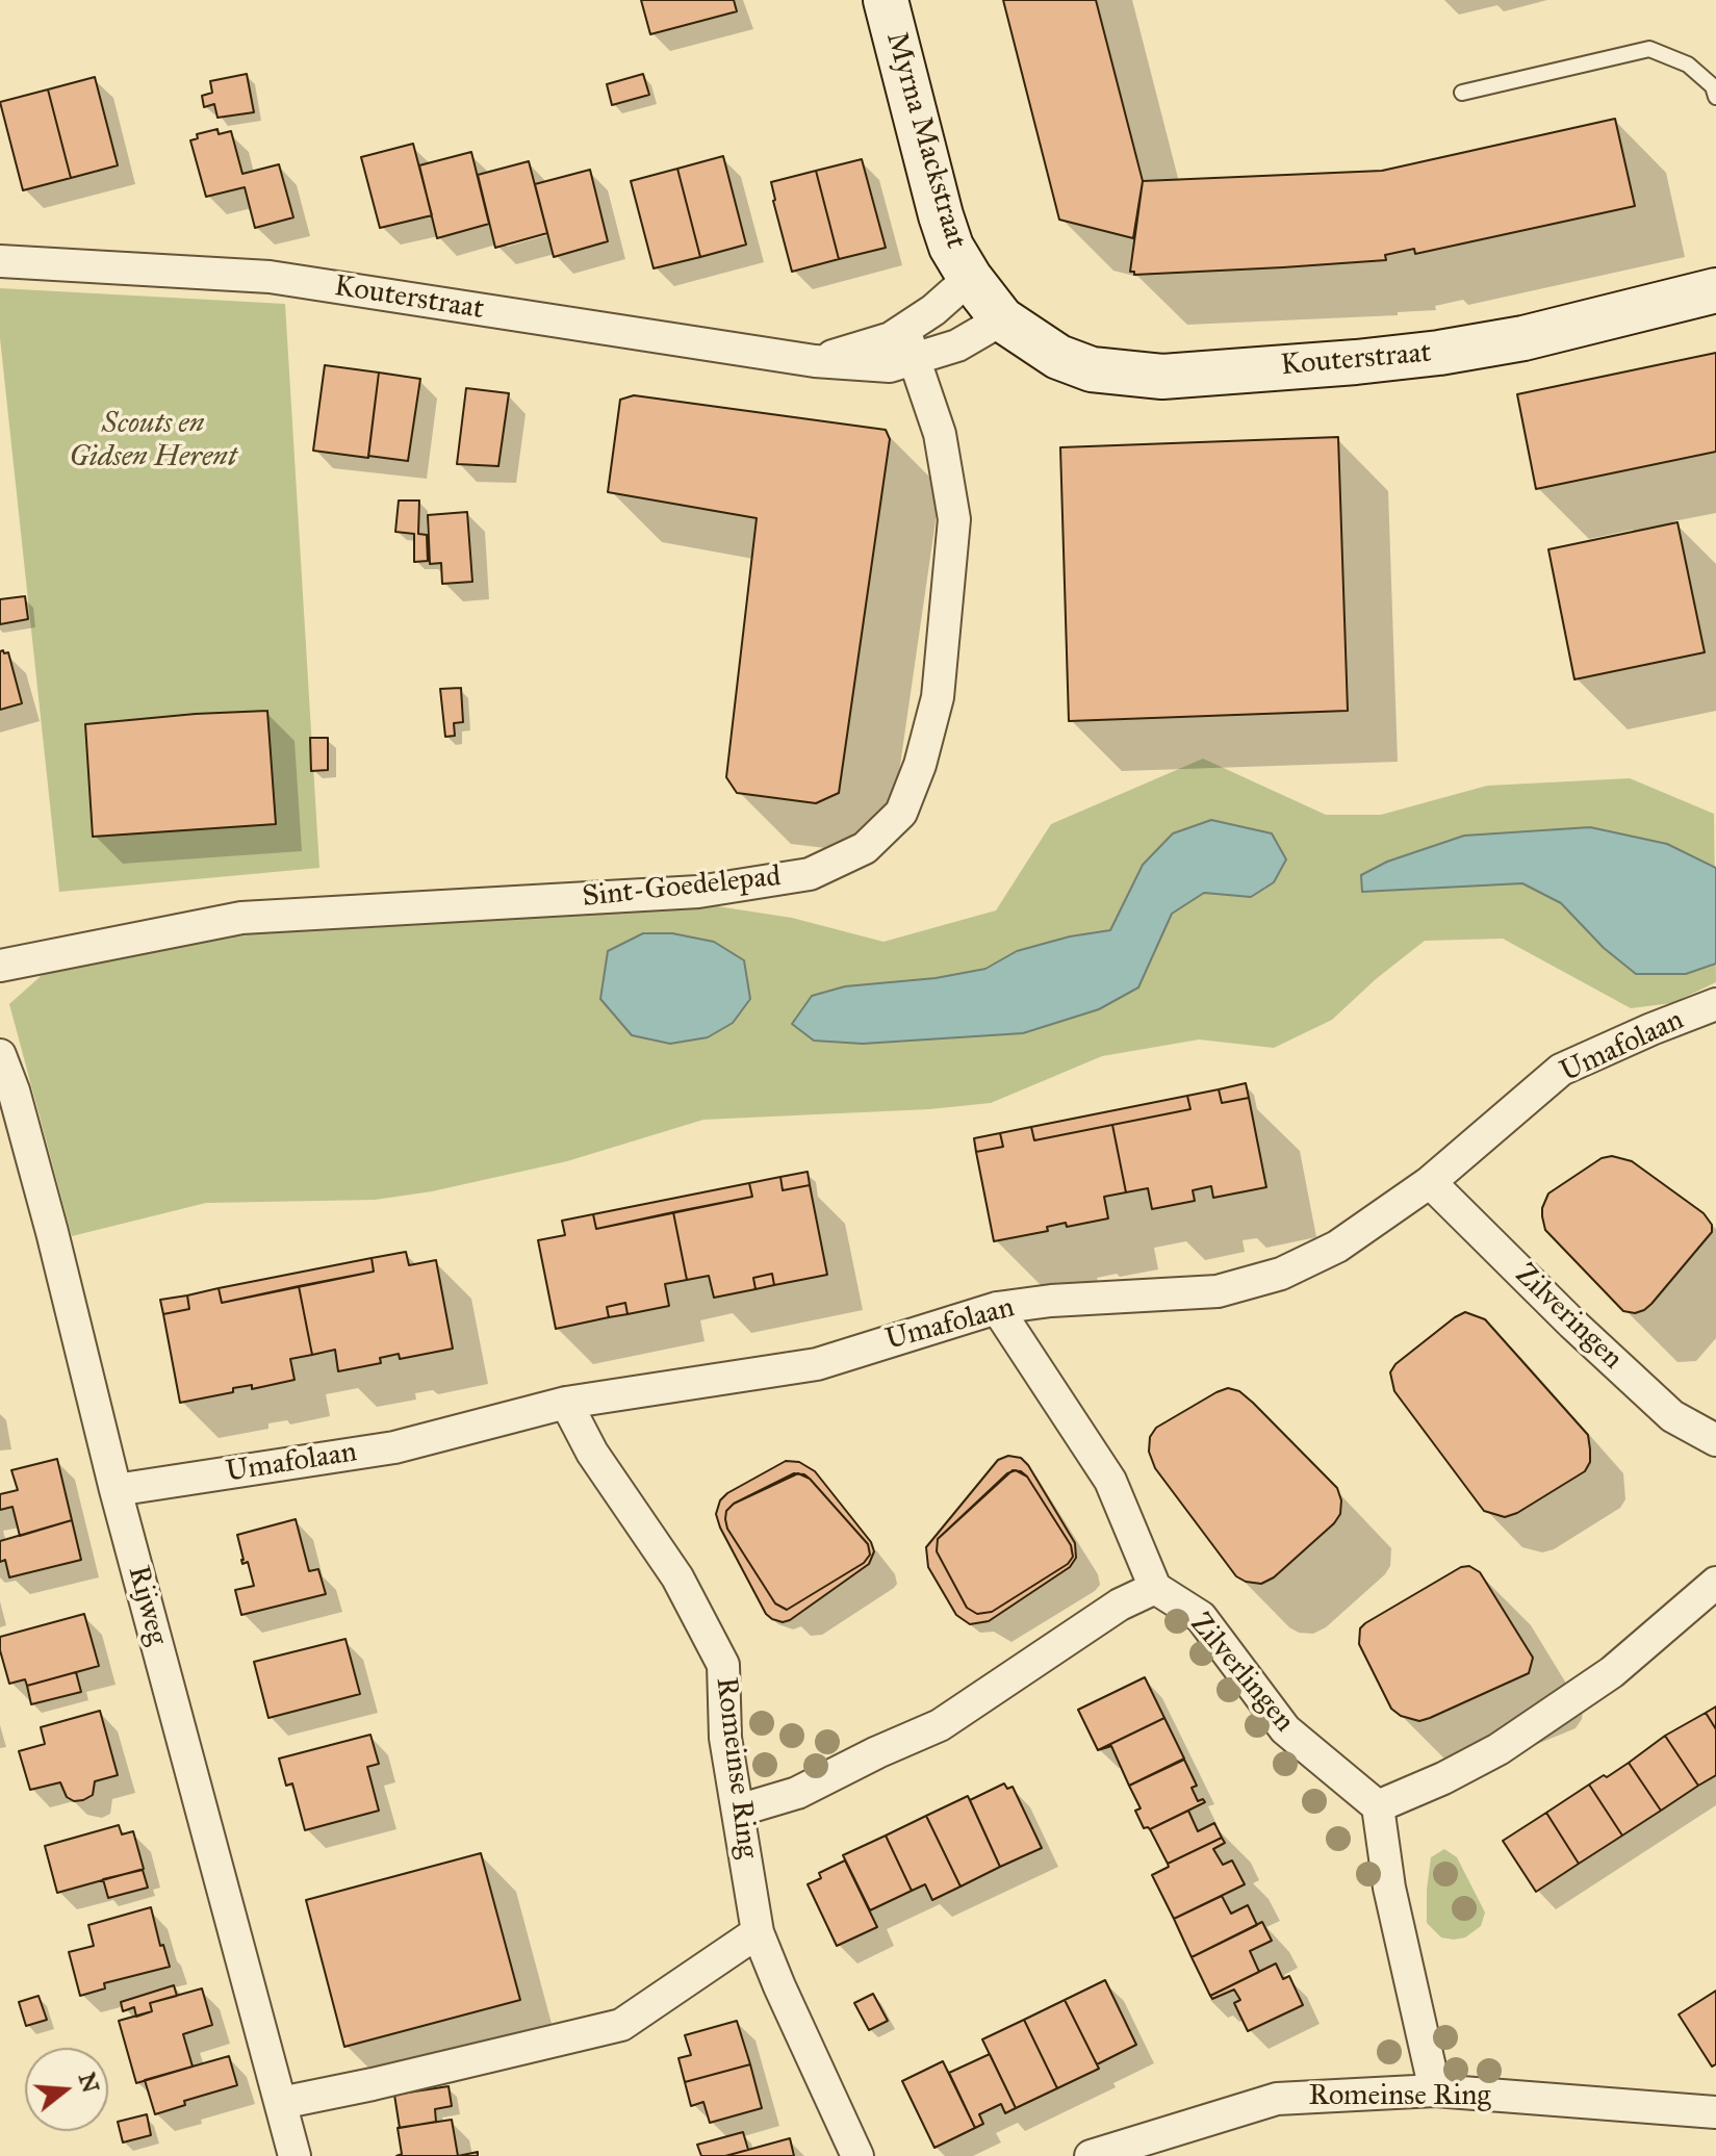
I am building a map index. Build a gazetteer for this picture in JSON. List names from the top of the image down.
{
  "streets": {
    "street": [
      "Myrna Mackstraat",
      "Kouterstraat",
      "Sint-Goedelepad",
      "Umafolaan",
      "Zilveringen",
      "Rijweg",
      "Zilverlingen",
      "Romeinse Ring"
    ]
  },
  "crossings": [
    ["Myrna Mackstraat", "Kouterstraat"],
    ["Kouterstraat", "Sint-Goedelepad"],
    ["Umafolaan", "Zilveringen"],
    ["Umafolaan", "Rijweg"],
    ["Umafolaan", "Romeinse Ring"]
  ],
  "parks": ["Scouts en Gidsen Herent"],
  "north": "right"
}
